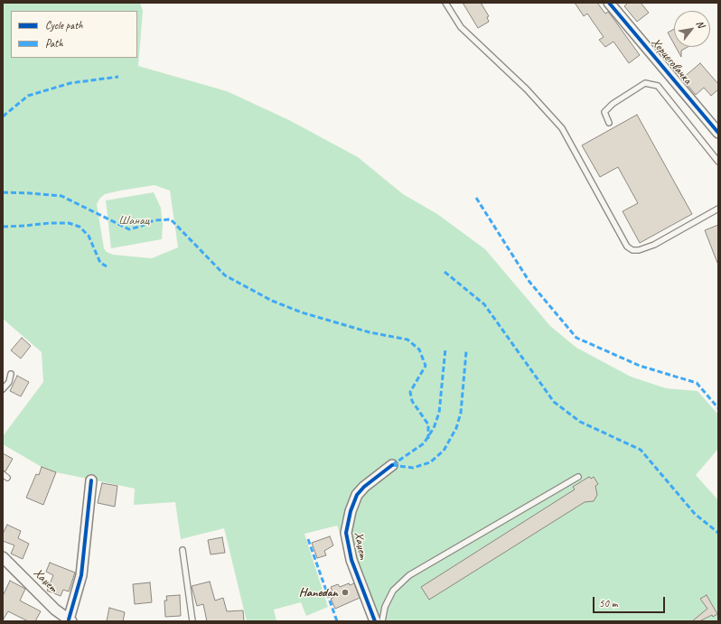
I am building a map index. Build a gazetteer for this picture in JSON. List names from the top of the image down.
{
  "streets": {
    "street": ["Херцеговачка", "Хаџет"]
  },
  "parks": ["Шанац"],
  "places": ["Hanedan"],
  "legend": ["Cycle path", "Path"],
  "scale_bar": "50 m",
  "north": "top right"
}
